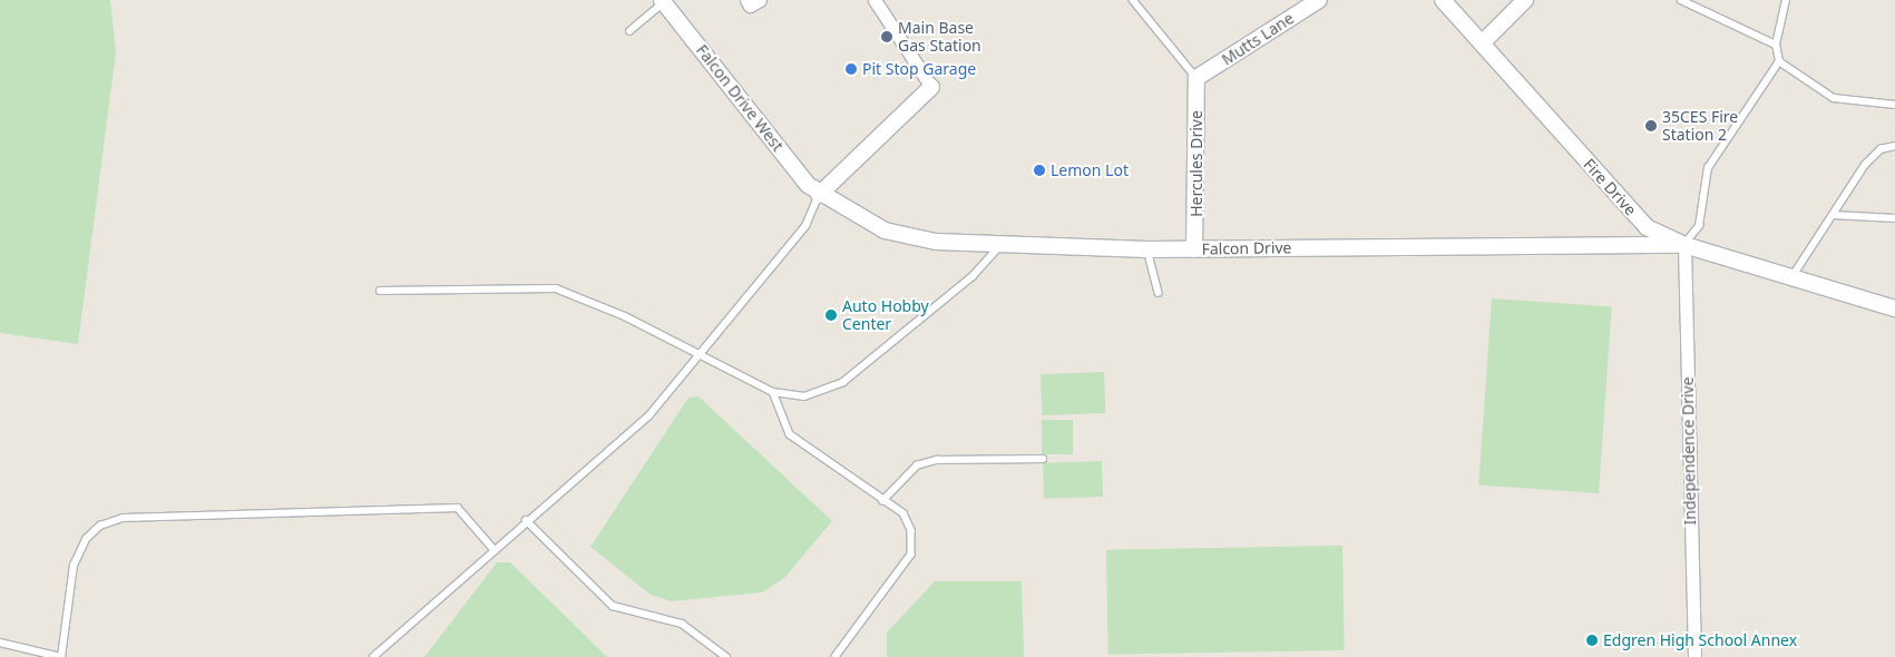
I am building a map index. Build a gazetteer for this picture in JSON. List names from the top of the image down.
{
  "streets": {
    "street": [
      "Mutts Lane",
      "Falcon Drive West",
      "Hercules Drive",
      "Fire Drive",
      "Falcon Drive",
      "Independence Drive"
    ]
  },
  "crossings": [
    ["Mutts Lane", "Hercules Drive"],
    ["Falcon Drive West", "Falcon Drive"],
    ["Hercules Drive", "Falcon Drive"],
    ["Fire Drive", "Falcon Drive"],
    ["Fire Drive", "Independence Drive"],
    ["Falcon Drive", "Independence Drive"]
  ],
  "places": [
    "Main Base Gas Station",
    "Pit Stop Garage",
    "35CES Fire Station 2",
    "Lemon Lot",
    "Auto Hobby Center",
    "Edgren High School Annex"
  ]
}
